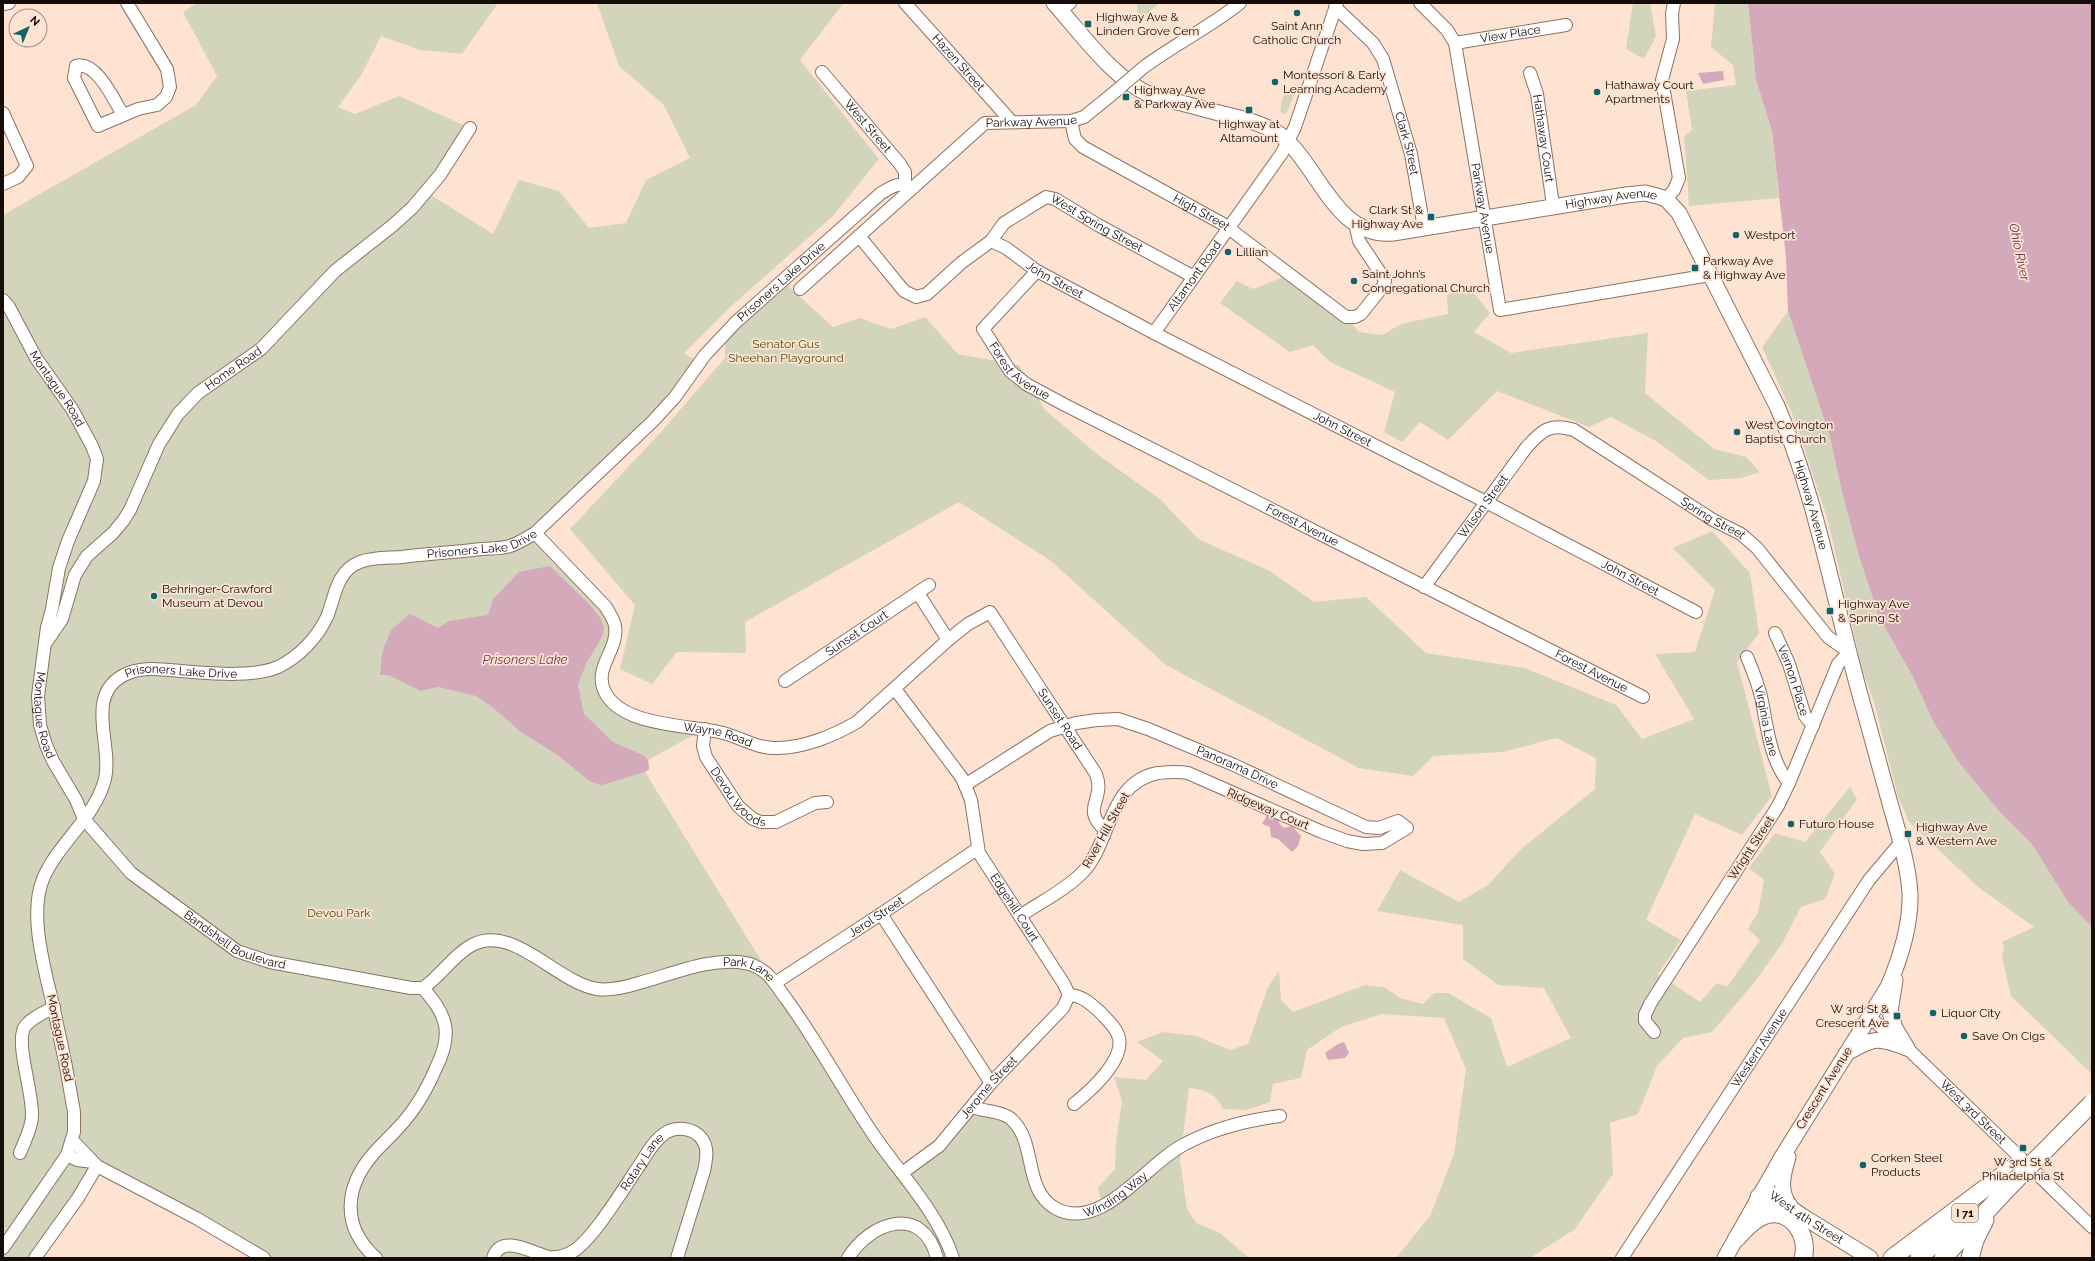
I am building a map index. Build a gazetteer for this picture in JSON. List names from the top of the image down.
{
  "streets": {
    "highway": ["I 71"],
    "main road": ["Highway Avenue", "Crescent Avenue", "West 4th Street"],
    "street": [
      "View Place",
      "Hazen Street",
      "Parkway Avenue",
      "West Street",
      "Hathaway Court",
      "Clark Street",
      "High Street",
      "West Spring Street",
      "Altamont Road",
      "John Street",
      "Prisoners Lake Drive",
      "Home Road",
      "Forest Avenue",
      "Montague Road",
      "Wilson Street",
      "Spring Street",
      "Sunset Court",
      "Vernon Place",
      "Sunset Road",
      "Virginia Lane",
      "Wayne Road",
      "Panorama Drive",
      "Devou Woods",
      "Ridgeway Court",
      "River Hill Street",
      "Wright Street",
      "Edgehill Court",
      "Jerol Street",
      "Bandshell Boulevard",
      "Park Lane",
      "Western Avenue",
      "Jerome Street",
      "West 3rd Street",
      "Rotary Lane",
      "Winding Way"
    ]
  },
  "crossings": [
    ["View Place", "Parkway Avenue"],
    ["Hazen Street", "Parkway Avenue"],
    ["Parkway Avenue", "West Street"],
    ["Parkway Avenue", "Highway Avenue"],
    ["Parkway Avenue", "High Street"],
    ["Parkway Avenue", "West Spring Street"],
    ["Parkway Avenue", "Prisoners Lake Drive"],
    ["West Street", "Prisoners Lake Drive"],
    ["Hathaway Court", "Highway Avenue"],
    ["Clark Street", "Highway Avenue"],
    ["Clark Street", "Altamont Road"],
    ["Highway Avenue", "High Street"],
    ["Highway Avenue", "Altamont Road"],
    ["Highway Avenue", "Spring Street"],
    ["Highway Avenue", "Wright Street"],
    ["Highway Avenue", "Western Avenue"],
    ["Highway Avenue", "Crescent Avenue"],
    ["High Street", "Altamont Road"],
    ["West Spring Street", "Altamont Road"],
    ["West Spring Street", "John Street"],
    ["Altamont Road", "John Street"],
    ["John Street", "Forest Avenue"],
    ["John Street", "Wilson Street"],
    ["Prisoners Lake Drive", "Montague Road"],
    ["Prisoners Lake Drive", "Wayne Road"],
    ["Prisoners Lake Drive", "Bandshell Boulevard"],
    ["Home Road", "Montague Road"],
    ["Forest Avenue", "Wilson Street"],
    ["Montague Road", "Bandshell Boulevard"],
    ["Wilson Street", "Spring Street"],
    ["Spring Street", "Wright Street"],
    ["Vernon Place", "Wright Street"],
    ["Sunset Road", "Wayne Road"],
    ["Sunset Road", "Panorama Drive"],
    ["Sunset Road", "River Hill Street"],
    ["Virginia Lane", "Wright Street"],
    ["Wayne Road", "Devou Woods"],
    ["Wayne Road", "Edgehill Court"],
    ["Panorama Drive", "Ridgeway Court"],
    ["Panorama Drive", "Edgehill Court"],
    ["Ridgeway Court", "River Hill Street"],
    ["River Hill Street", "Edgehill Court"],
    ["Edgehill Court", "Jerol Street"],
    ["Edgehill Court", "Jerome Street"],
    ["Jerol Street", "Park Lane"],
    ["Bandshell Boulevard", "Park Lane"],
    ["Park Lane", "Jerome Street"],
    ["Western Avenue", "Crescent Avenue"],
    ["Jerome Street", "Winding Way"],
    ["Crescent Avenue", "West 3rd Street"]
  ],
  "water": ["Ohio River", "Prisoners Lake"],
  "parks": ["Senator Gus Sheehan Playground", "Devou Park"],
  "places": {
    "other": [
      "Saint Ann Catholic Church",
      "Montessori & Early Learning Academy",
      "Hathaway Court Apartments",
      "Westport",
      "Lillian",
      "Saint John’s Congregational Church",
      "West Covington Baptist Church",
      "Behringer-Crawford Museum at Devou",
      "Futuro House",
      "Liquor City",
      "Save On Cigs",
      "Corken Steel Products"
    ],
    "transit": [
      "Highway Ave & Linden Grove Cem",
      "Highway Ave & Parkway Ave",
      "Highway at Altamount",
      "Clark St & Highway Ave",
      "Parkway Ave & Highway Ave",
      "Highway Ave & Spring St",
      "Highway Ave & Western Ave",
      "W 3rd St & Crescent Ave",
      "W 3rd St & Philadelphia St"
    ]
  },
  "north": "top right"
}
